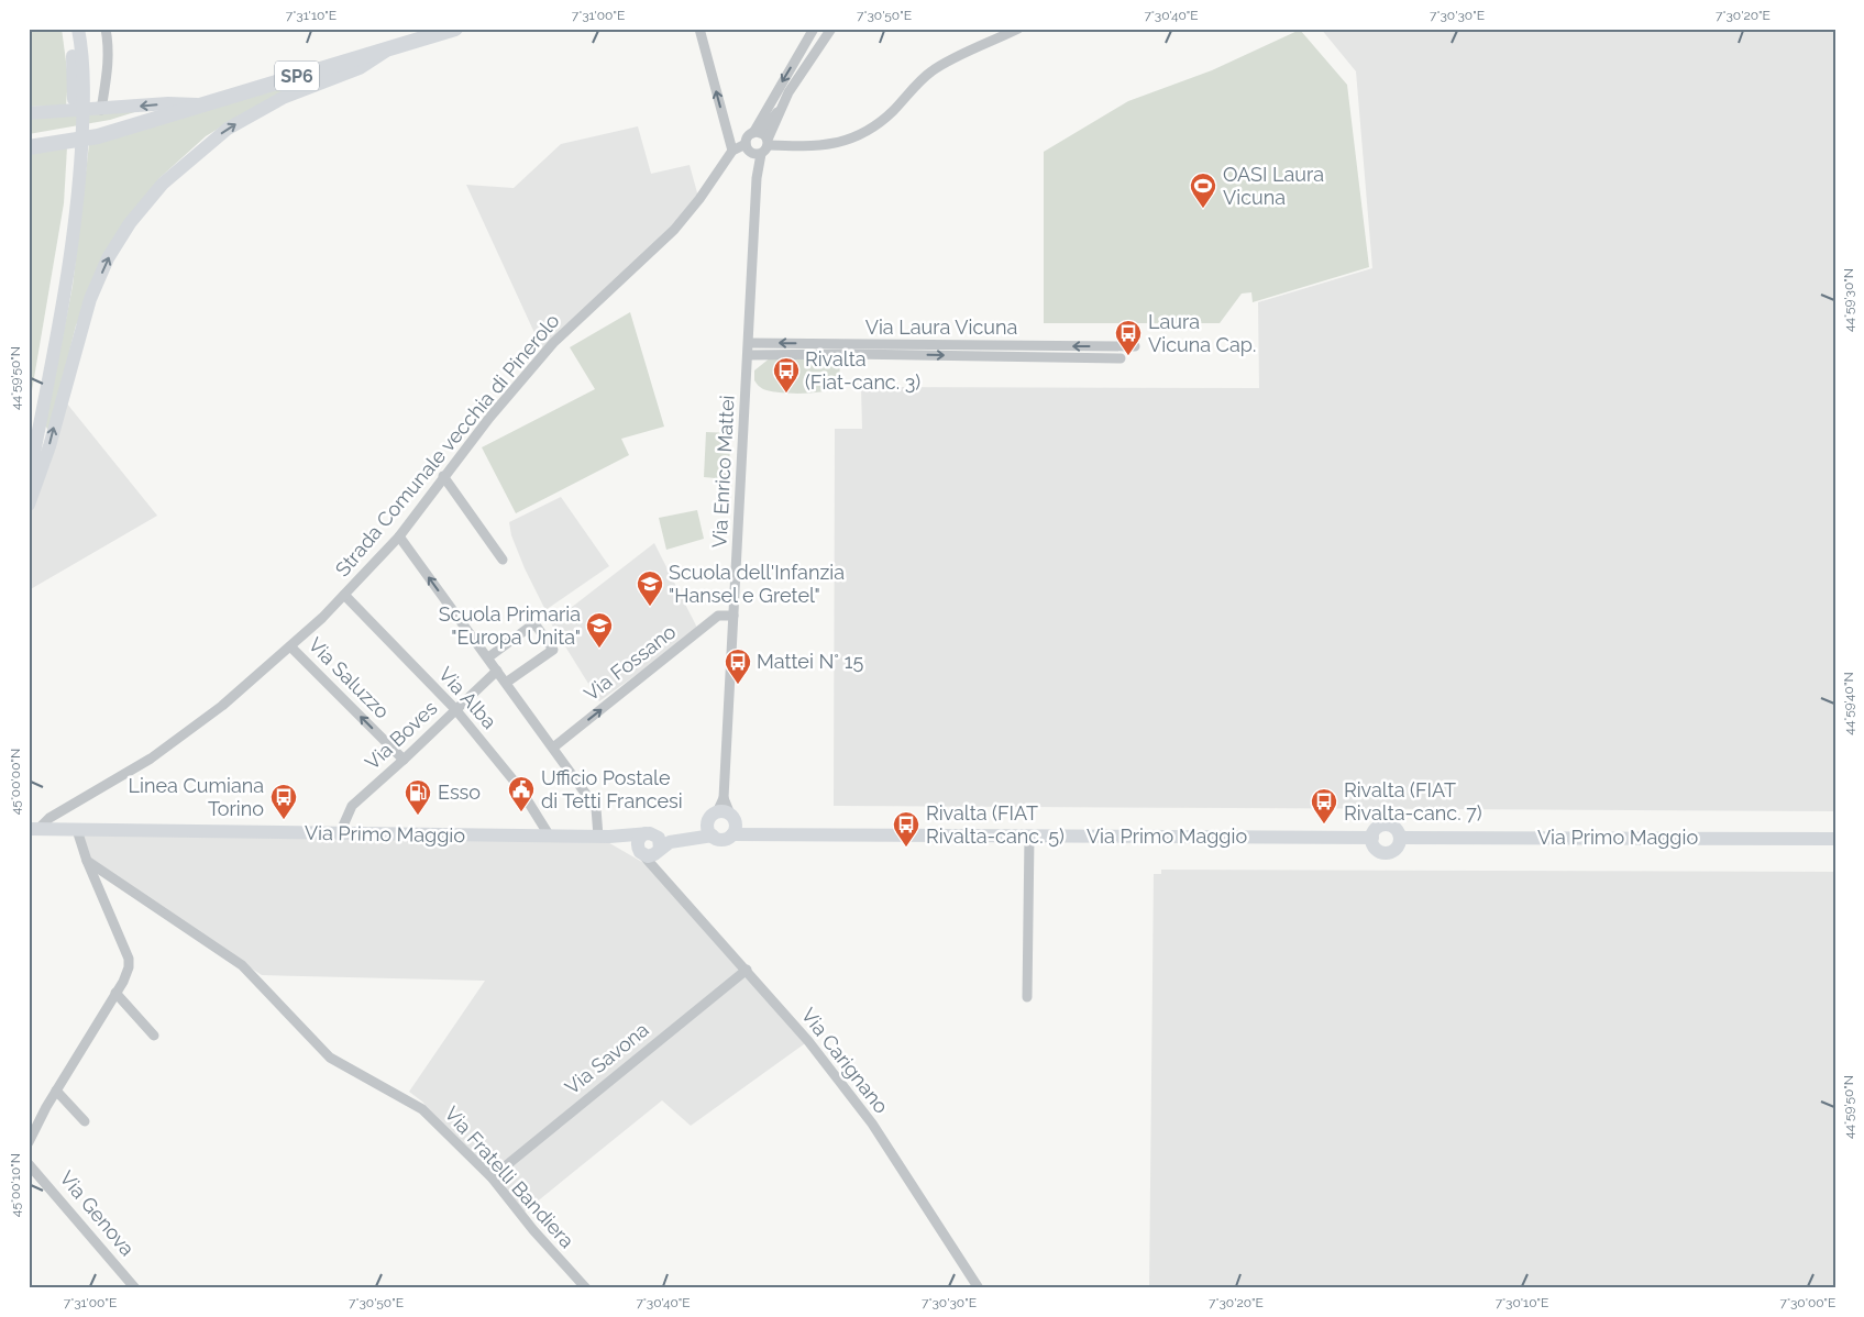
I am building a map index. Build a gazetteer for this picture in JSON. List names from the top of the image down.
{
  "streets": {
    "main road": ["SP6", "Via Primo Maggio"],
    "street": [
      "Via Laura Vicuna",
      "Strada Comunale vecchia di Pinerolo",
      "Via Enrico Mattei",
      "Via Fossano",
      "Via Saluzzo",
      "Via Alba",
      "Via Boves",
      "Via Savona",
      "Via Carignano",
      "Via Fratelli Bandiera",
      "Via Genova"
    ]
  },
  "crossings": [
    ["Via Laura Vicuna", "Via Enrico Mattei"],
    ["Strada Comunale vecchia di Pinerolo", "Via Saluzzo"],
    ["Strada Comunale vecchia di Pinerolo", "Via Alba"],
    ["Strada Comunale vecchia di Pinerolo", "Via Primo Maggio"],
    ["Via Enrico Mattei", "Via Fossano"],
    ["Via Enrico Mattei", "Via Primo Maggio"],
    ["Via Saluzzo", "Via Boves"],
    ["Via Alba", "Via Boves"],
    ["Via Alba", "Via Primo Maggio"],
    ["Via Boves", "Via Primo Maggio"],
    ["Via Primo Maggio", "Via Carignano"],
    ["Via Savona", "Via Carignano"],
    ["Via Savona", "Via Fratelli Bandiera"]
  ],
  "one_way": ["Via Fossano", "Via Saluzzo"],
  "places": {
    "sports": ["OASI Laura Vicuna"],
    "bus stop": [
      "Laura Vicuna Cap.",
      "Rivalta (Fiat-canc. 3)",
      "Mattei N° 15",
      "Linea Cumiana Torino",
      "Rivalta (FIAT Rivalta-canc. 7)",
      "Rivalta (FIAT Rivalta-canc. 5)"
    ],
    "school or university": ["Scuola dell'Infanzia \"Hansel e Gretel\"", "Scuola Primaria \"Europa Unita\""],
    "public building": ["Ufficio Postale di Tetti Francesi"],
    "fuel station": ["Esso"]
  },
  "coordinates": [
    "7°31'10\"E",
    "7°31'00\"E",
    "7°30'50\"E",
    "7°30'40\"E",
    "7°30'30\"E",
    "7°30'20\"E",
    "44°59'30\"N",
    "44°59'50\"N",
    "44°59'40\"N",
    "45°00'00\"N",
    "45°00'10\"N",
    "7°30'10\"E",
    "7°30'00\"E"
  ]
}
